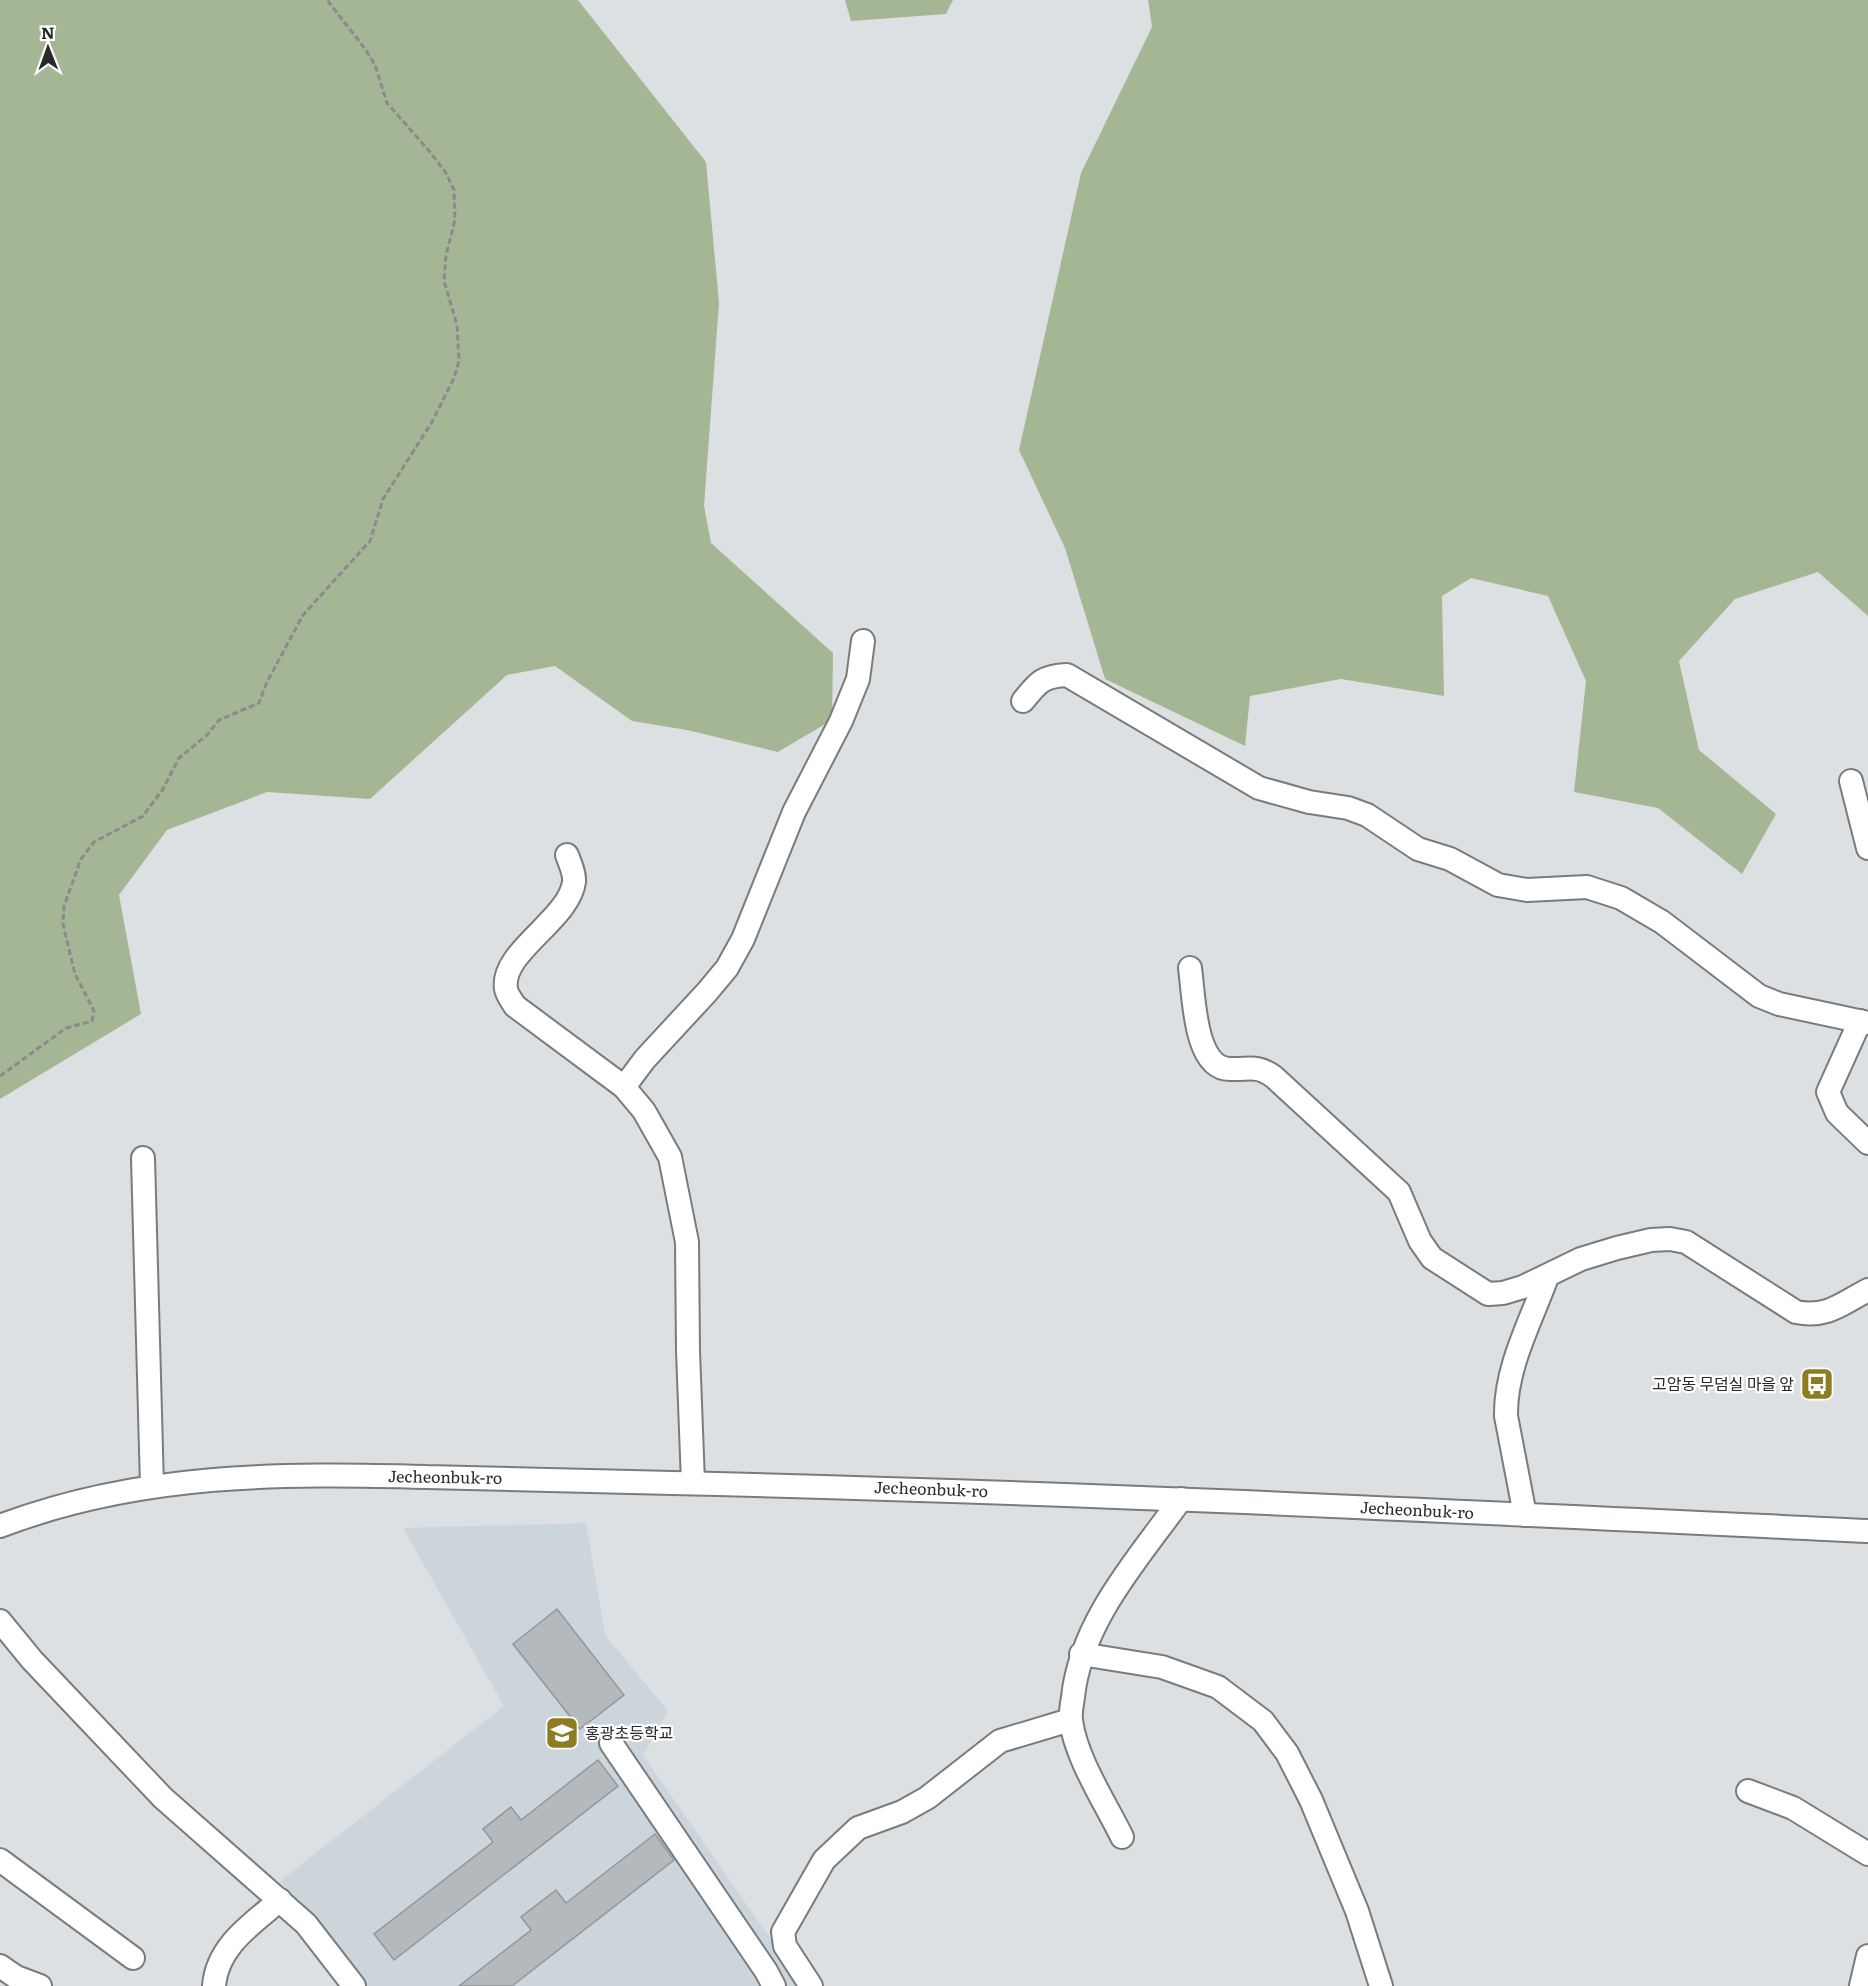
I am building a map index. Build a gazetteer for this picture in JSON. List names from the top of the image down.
{
  "streets": {
    "street": ["Jecheonbuk-ro"]
  },
  "places": {
    "bus stop": ["고암동 무덤실 마을 앞"],
    "school or university": ["홍광초등학교"]
  },
  "north": "top"
}
